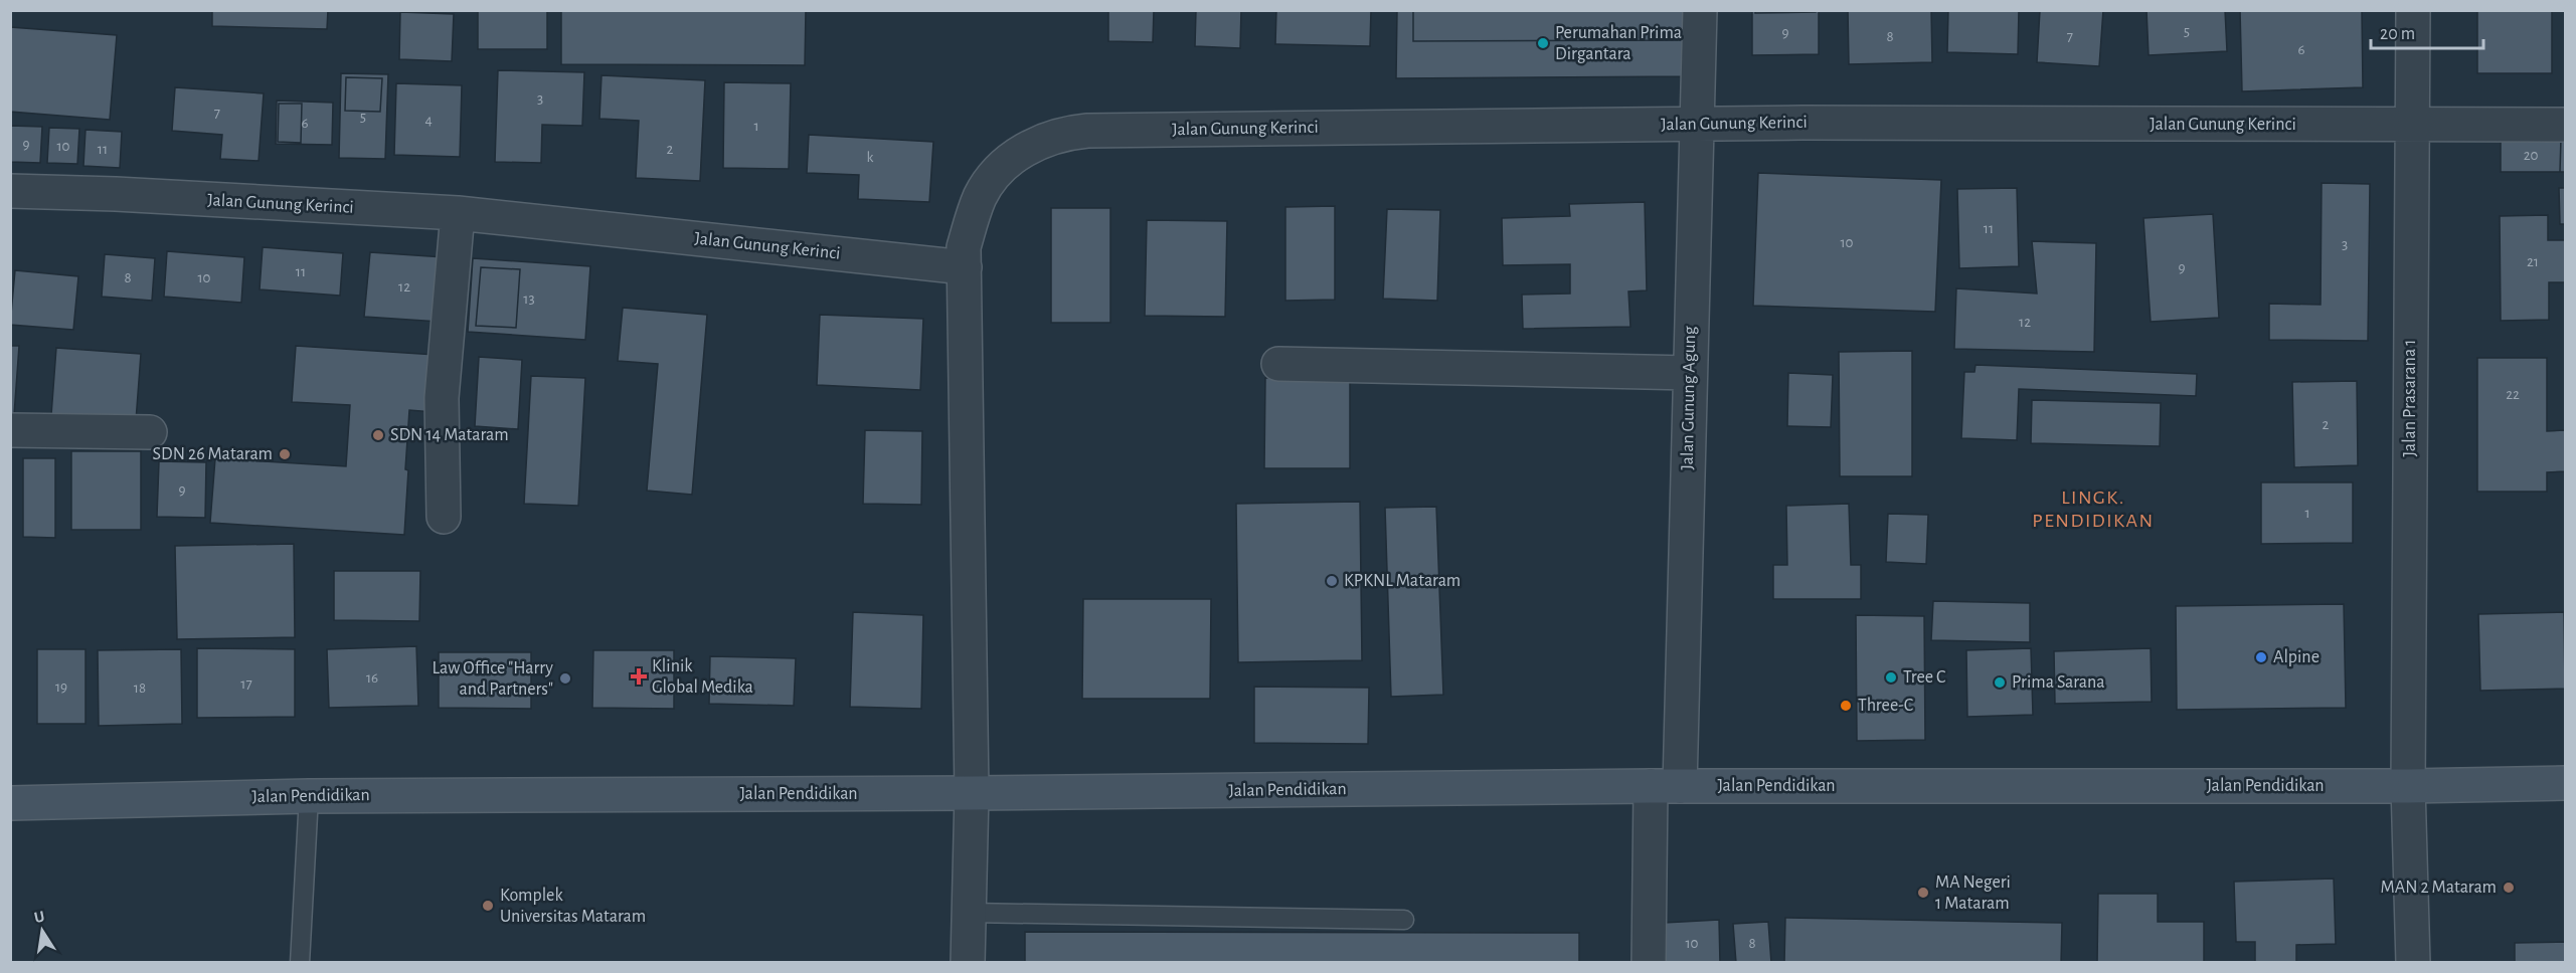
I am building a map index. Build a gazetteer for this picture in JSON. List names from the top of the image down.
{
  "streets": {
    "main road": ["Jalan Pendidikan"],
    "street": ["Jalan Gunung Kerinci", "Jalan Gunung Agung", "Jalan Prasarana 1"]
  },
  "crossings": [
    ["Jalan Gunung Kerinci", "Jalan Gunung Agung"],
    ["Jalan Gunung Kerinci", "Jalan Prasarana 1"],
    ["Jalan Gunung Agung", "Jalan Pendidikan"],
    ["Jalan Prasarana 1", "Jalan Pendidikan"]
  ],
  "districts": ["LINGK. PENDIDIKAN"],
  "places": {
    "other": [
      "Perumahan Prima Dirgantara",
      "SDN 14 Mataram",
      "SDN 26 Mataram",
      "KPKNL Mataram",
      "Alpine",
      "Tree C",
      "Law Office \"Harry and Partners\"",
      "Prima Sarana",
      "Three-C",
      "MAN 2 Mataram",
      "MA Negeri 1 Mataram",
      "Komplek Universitas Mataram"
    ],
    "health": ["Klinik Global Medika"]
  },
  "house_numbers": [
    "5",
    "9",
    "8",
    "7",
    "6",
    "3",
    "7",
    "5",
    "4",
    "6",
    "1",
    "9",
    "10",
    "11",
    "2",
    "20",
    "k",
    "11",
    "10",
    "3",
    "21",
    "9",
    "11",
    "8",
    "10",
    "12",
    "13",
    "12",
    "22",
    "2",
    "9",
    "1",
    "16",
    "17",
    "19",
    "18",
    "10",
    "8"
  ],
  "scale_bar": "20 m",
  "north": "top"
}
